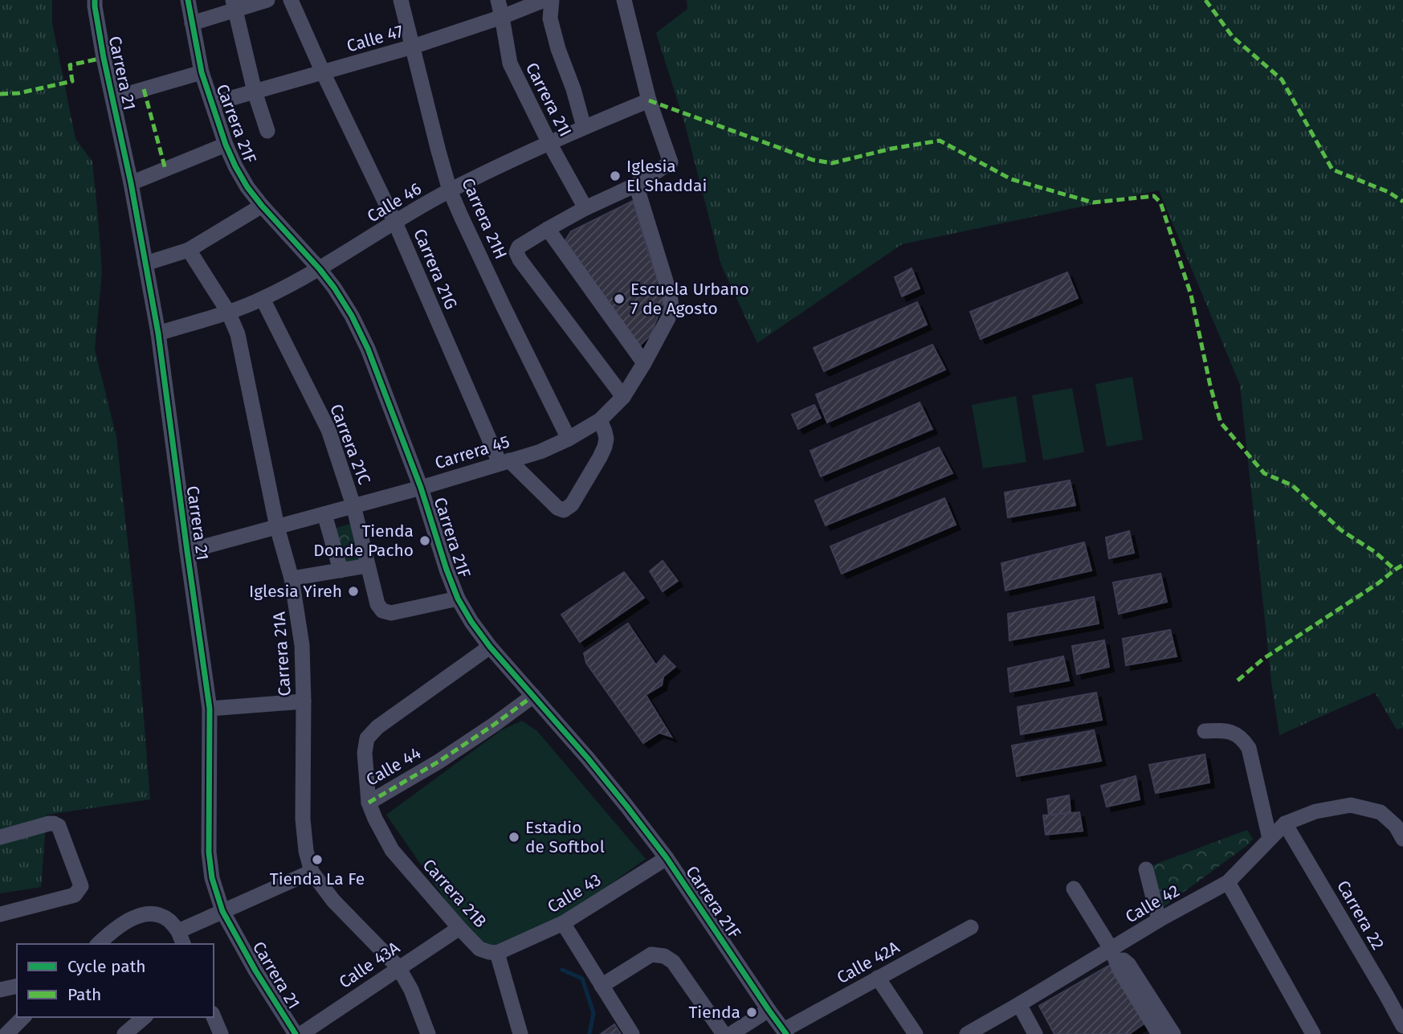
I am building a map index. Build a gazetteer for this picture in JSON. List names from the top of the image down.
{
  "streets": {
    "street": [
      "Calle 47",
      "Carrera 21",
      "Carrera 21I",
      "Carrera 21F",
      "Calle 46",
      "Carrera 21H",
      "Carrera 21G",
      "Carrera 21C",
      "Carrera 45",
      "Carrera 21A",
      "Calle 44",
      "Carrera 21B",
      "Calle 43",
      "Calle 42",
      "Carrera 22",
      "Calle 42A",
      "Calle 43A"
    ]
  },
  "crossings": [
    ["Calle 47", "Carrera 21I"],
    ["Calle 47", "Carrera 21F"],
    ["Calle 47", "Carrera 21H"],
    ["Calle 47", "Carrera 21G"],
    ["Carrera 21", "Calle 46"],
    ["Carrera 21", "Carrera 45"],
    ["Carrera 21I", "Calle 46"],
    ["Carrera 21F", "Calle 46"],
    ["Carrera 21F", "Carrera 21C"],
    ["Carrera 21F", "Carrera 45"],
    ["Carrera 21F", "Calle 44"],
    ["Carrera 21F", "Calle 43"],
    ["Carrera 21F", "Calle 42A"],
    ["Calle 46", "Carrera 21H"],
    ["Calle 46", "Carrera 21G"],
    ["Calle 46", "Carrera 21C"],
    ["Calle 46", "Carrera 21A"],
    ["Carrera 21H", "Carrera 45"],
    ["Carrera 21G", "Carrera 45"],
    ["Carrera 21C", "Carrera 45"],
    ["Carrera 45", "Carrera 21A"],
    ["Carrera 21A", "Calle 43A"],
    ["Calle 44", "Carrera 21B"],
    ["Carrera 21B", "Calle 43"],
    ["Carrera 21B", "Calle 43A"],
    ["Calle 42", "Carrera 22"]
  ],
  "places": [
    "Iglesia El Shaddai",
    "Escuela Urbano 7 de Agosto",
    "Tienda Donde Pacho",
    "Iglesia Yireh",
    "Estadio de Softbol",
    "Tienda La Fe",
    "Tienda"
  ],
  "legend": ["Cycle path", "Path"]
}
